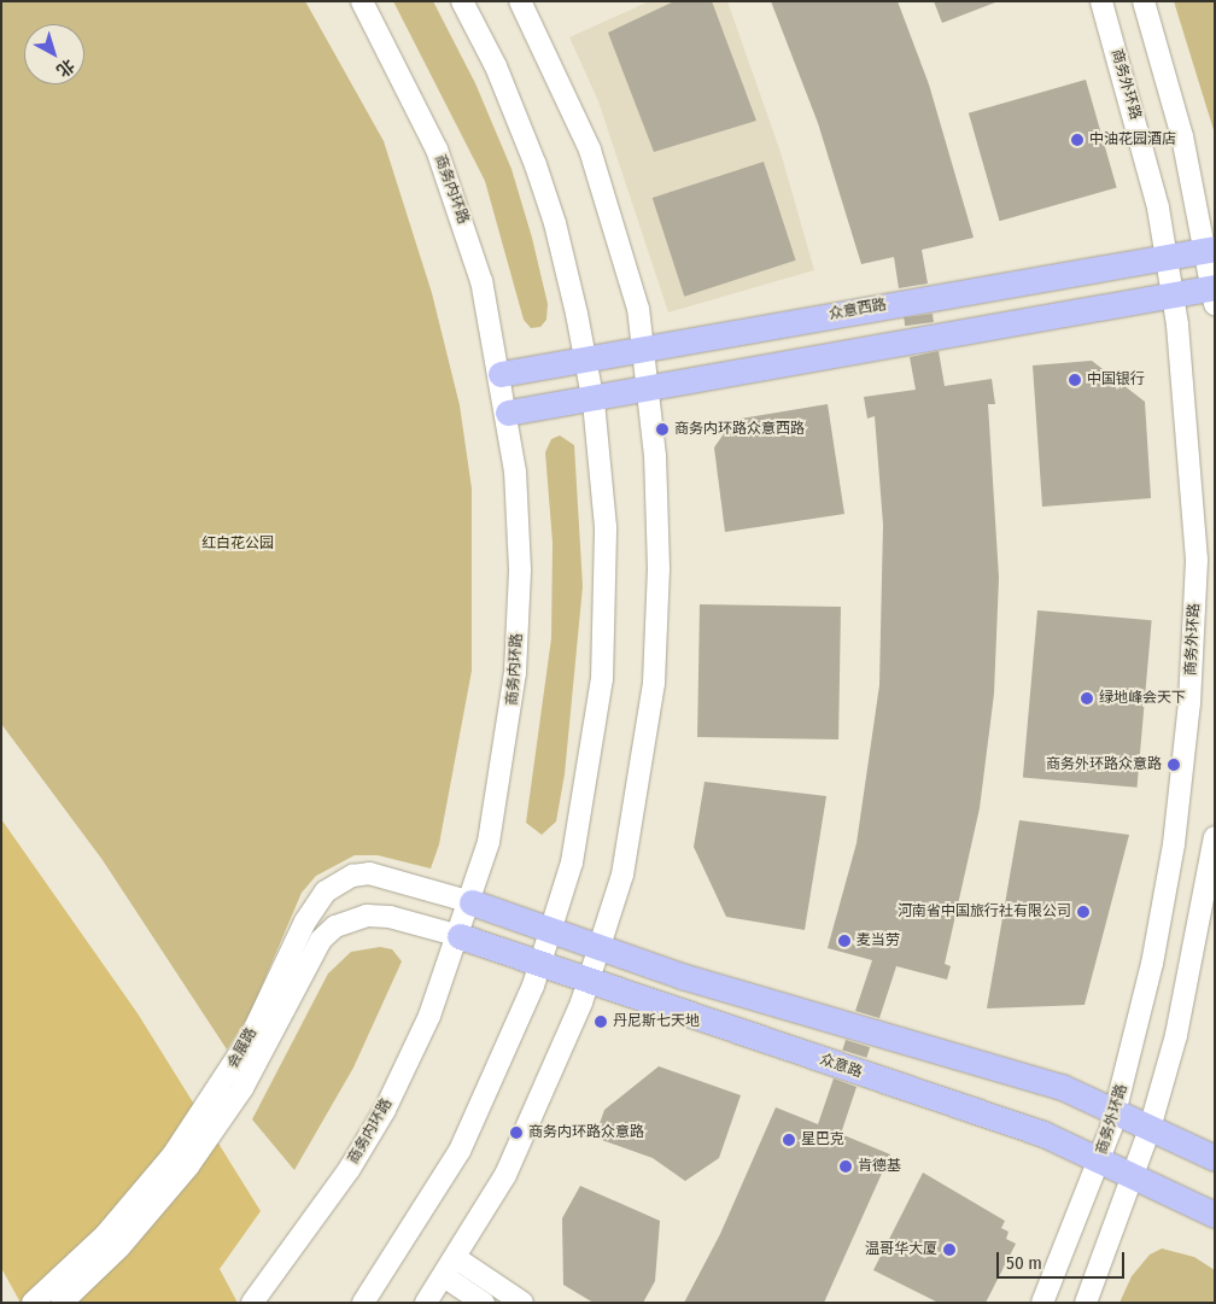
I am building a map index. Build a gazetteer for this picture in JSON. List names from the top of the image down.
{
  "streets": {
    "main road": ["众意西路", "众意路"],
    "street": ["商务外环路", "商务内环路", "会展路"]
  },
  "crossings": [
    ["商务外环路", "众意西路"],
    ["商务外环路", "众意路"],
    ["商务内环路", "众意西路"],
    ["商务内环路", "会展路"],
    ["商务内环路", "众意路"],
    ["会展路", "众意路"]
  ],
  "parks": ["红白花公园"],
  "places": [
    "中油花园酒店",
    "中国银行",
    "商务内环路众意西路",
    "绿地峰会天下",
    "商务外环路众意路",
    "河南省中国旅行社有限公司",
    "麦当劳",
    "丹尼斯七天地",
    "商务内环路众意路",
    "星巴克",
    "肯德基",
    "温哥华大厦"
  ],
  "scale_bar": "50 m",
  "north": "bottom right"
}
